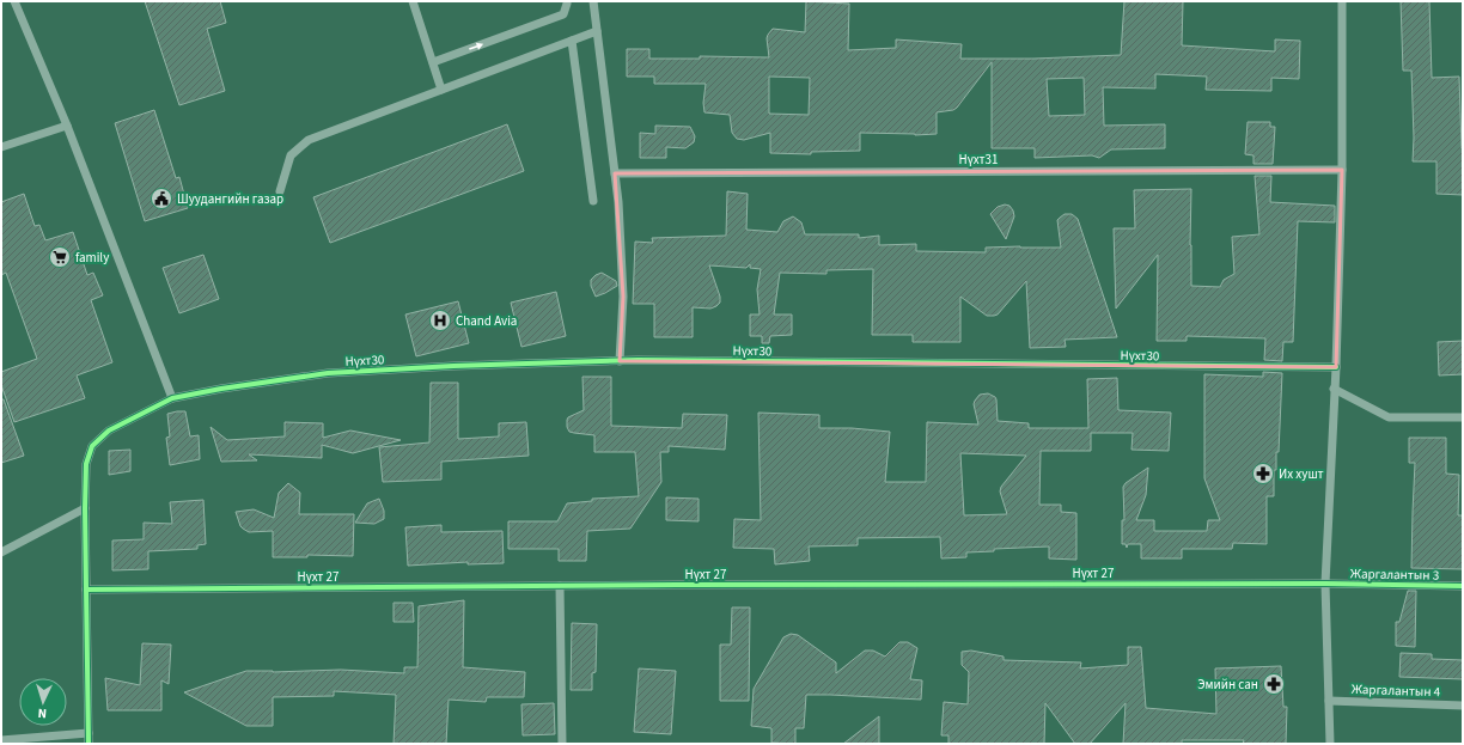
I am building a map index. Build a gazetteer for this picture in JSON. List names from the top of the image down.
{
  "streets": {
    "street": [
      "Нүхт31",
      "Нүхт30",
      "Нүхт 27",
      "Жаргалантын 3",
      "Жаргалантын 4"
    ]
  },
  "crossings": [
    ["Нүхт30", "Нүхт 27"],
    ["Нүхт 27", "Жаргалантын 3"]
  ],
  "places": {
    "public building": ["Шуудангийн газар"],
    "supermarket": ["family"],
    "hospital": ["Chand Avia"],
    "pharmacy": ["Их хушт", "Эмийн сан"]
  },
  "north": "bottom"
}
